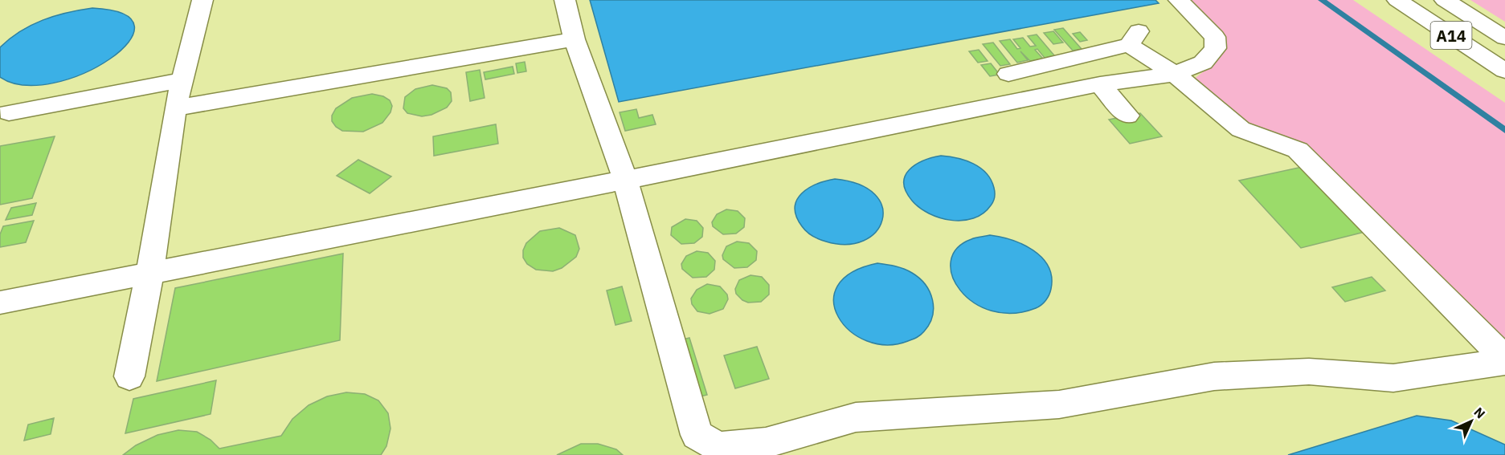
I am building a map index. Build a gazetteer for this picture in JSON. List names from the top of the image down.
{
  "streets": {
    "main road": ["A14"]
  },
  "north": "top right"
}
